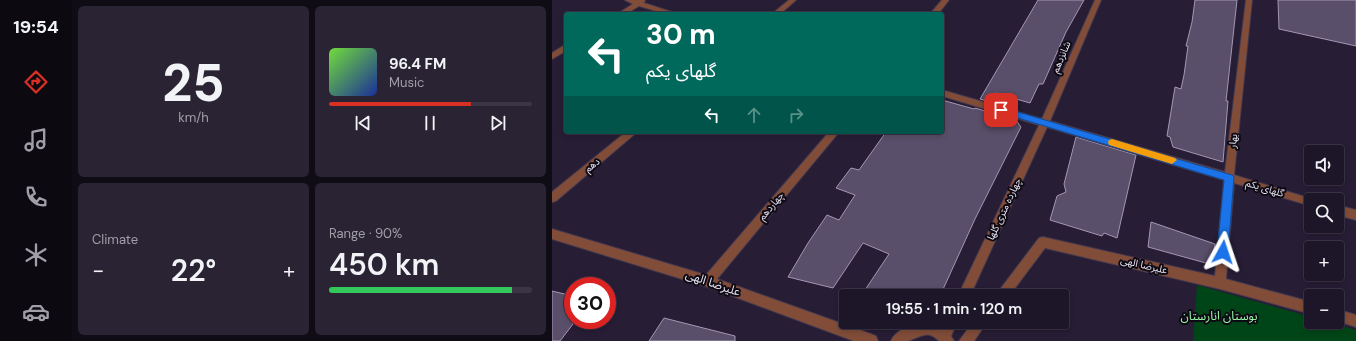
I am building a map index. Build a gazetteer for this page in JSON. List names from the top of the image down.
{
  "streets": {
    "street": [
      "شانزدهم",
      "بهار",
      "دهم",
      "گلهای یکم",
      "چهاردهم",
      "چهارده متری گلها",
      "علیرضا الهی"
    ]
  },
  "crossings": [
    ["شانزدهم", "گلهای یکم"],
    ["شانزدهم", "چهارده متری گلها"],
    ["بهار", "گلهای یکم"],
    ["بهار", "علیرضا الهی"],
    ["گلهای یکم", "چهارده متری گلها"],
    ["چهاردهم", "علیرضا الهی"]
  ],
  "parks": ["بوستان انارستان"],
  "page": {
    "tabs": "19:54",
    "tile": [
      ["25", "km/h"],
      "Climate",
      ["Range · 90%", "450 km"]
    ],
    "turn": ["30 m", "گلهای یکم"],
    "song": ["96.4 FM", "Music"],
    "map_buttons": ["+", "−"],
    "heat": ["−", "22°", "+"],
    "limit": "30",
    "trip": "19:55 · 1 min · 120 m"
  }
}
